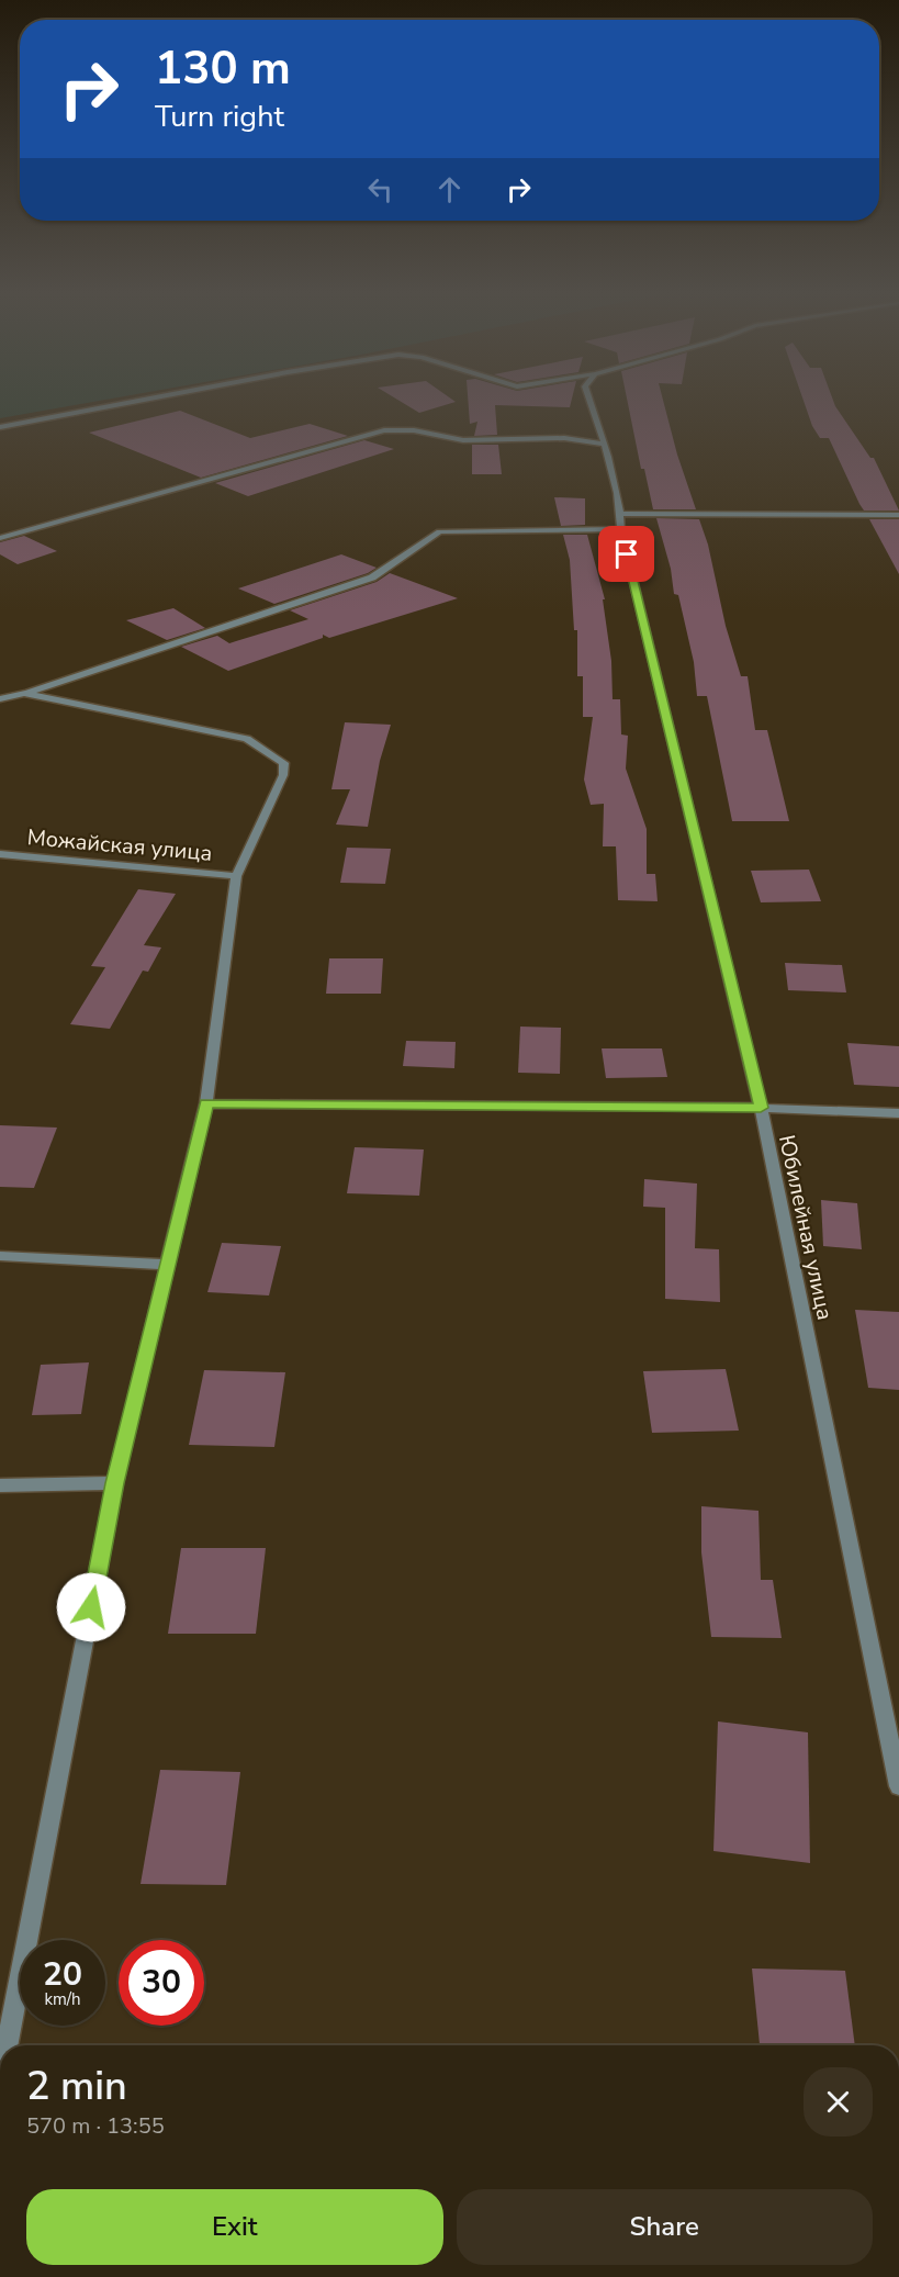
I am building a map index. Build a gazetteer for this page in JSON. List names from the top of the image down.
{
  "streets": {
    "street": ["Можайская улица", "Юбилейная улица"]
  },
  "page": {
    "turn": ["130 m", "Turn right"],
    "speed": "20 km/h",
    "limit": "30",
    "heading": ["2 min", "570 m · 13:55"],
    "buttons": ["Exit", "Share"]
  }
}
